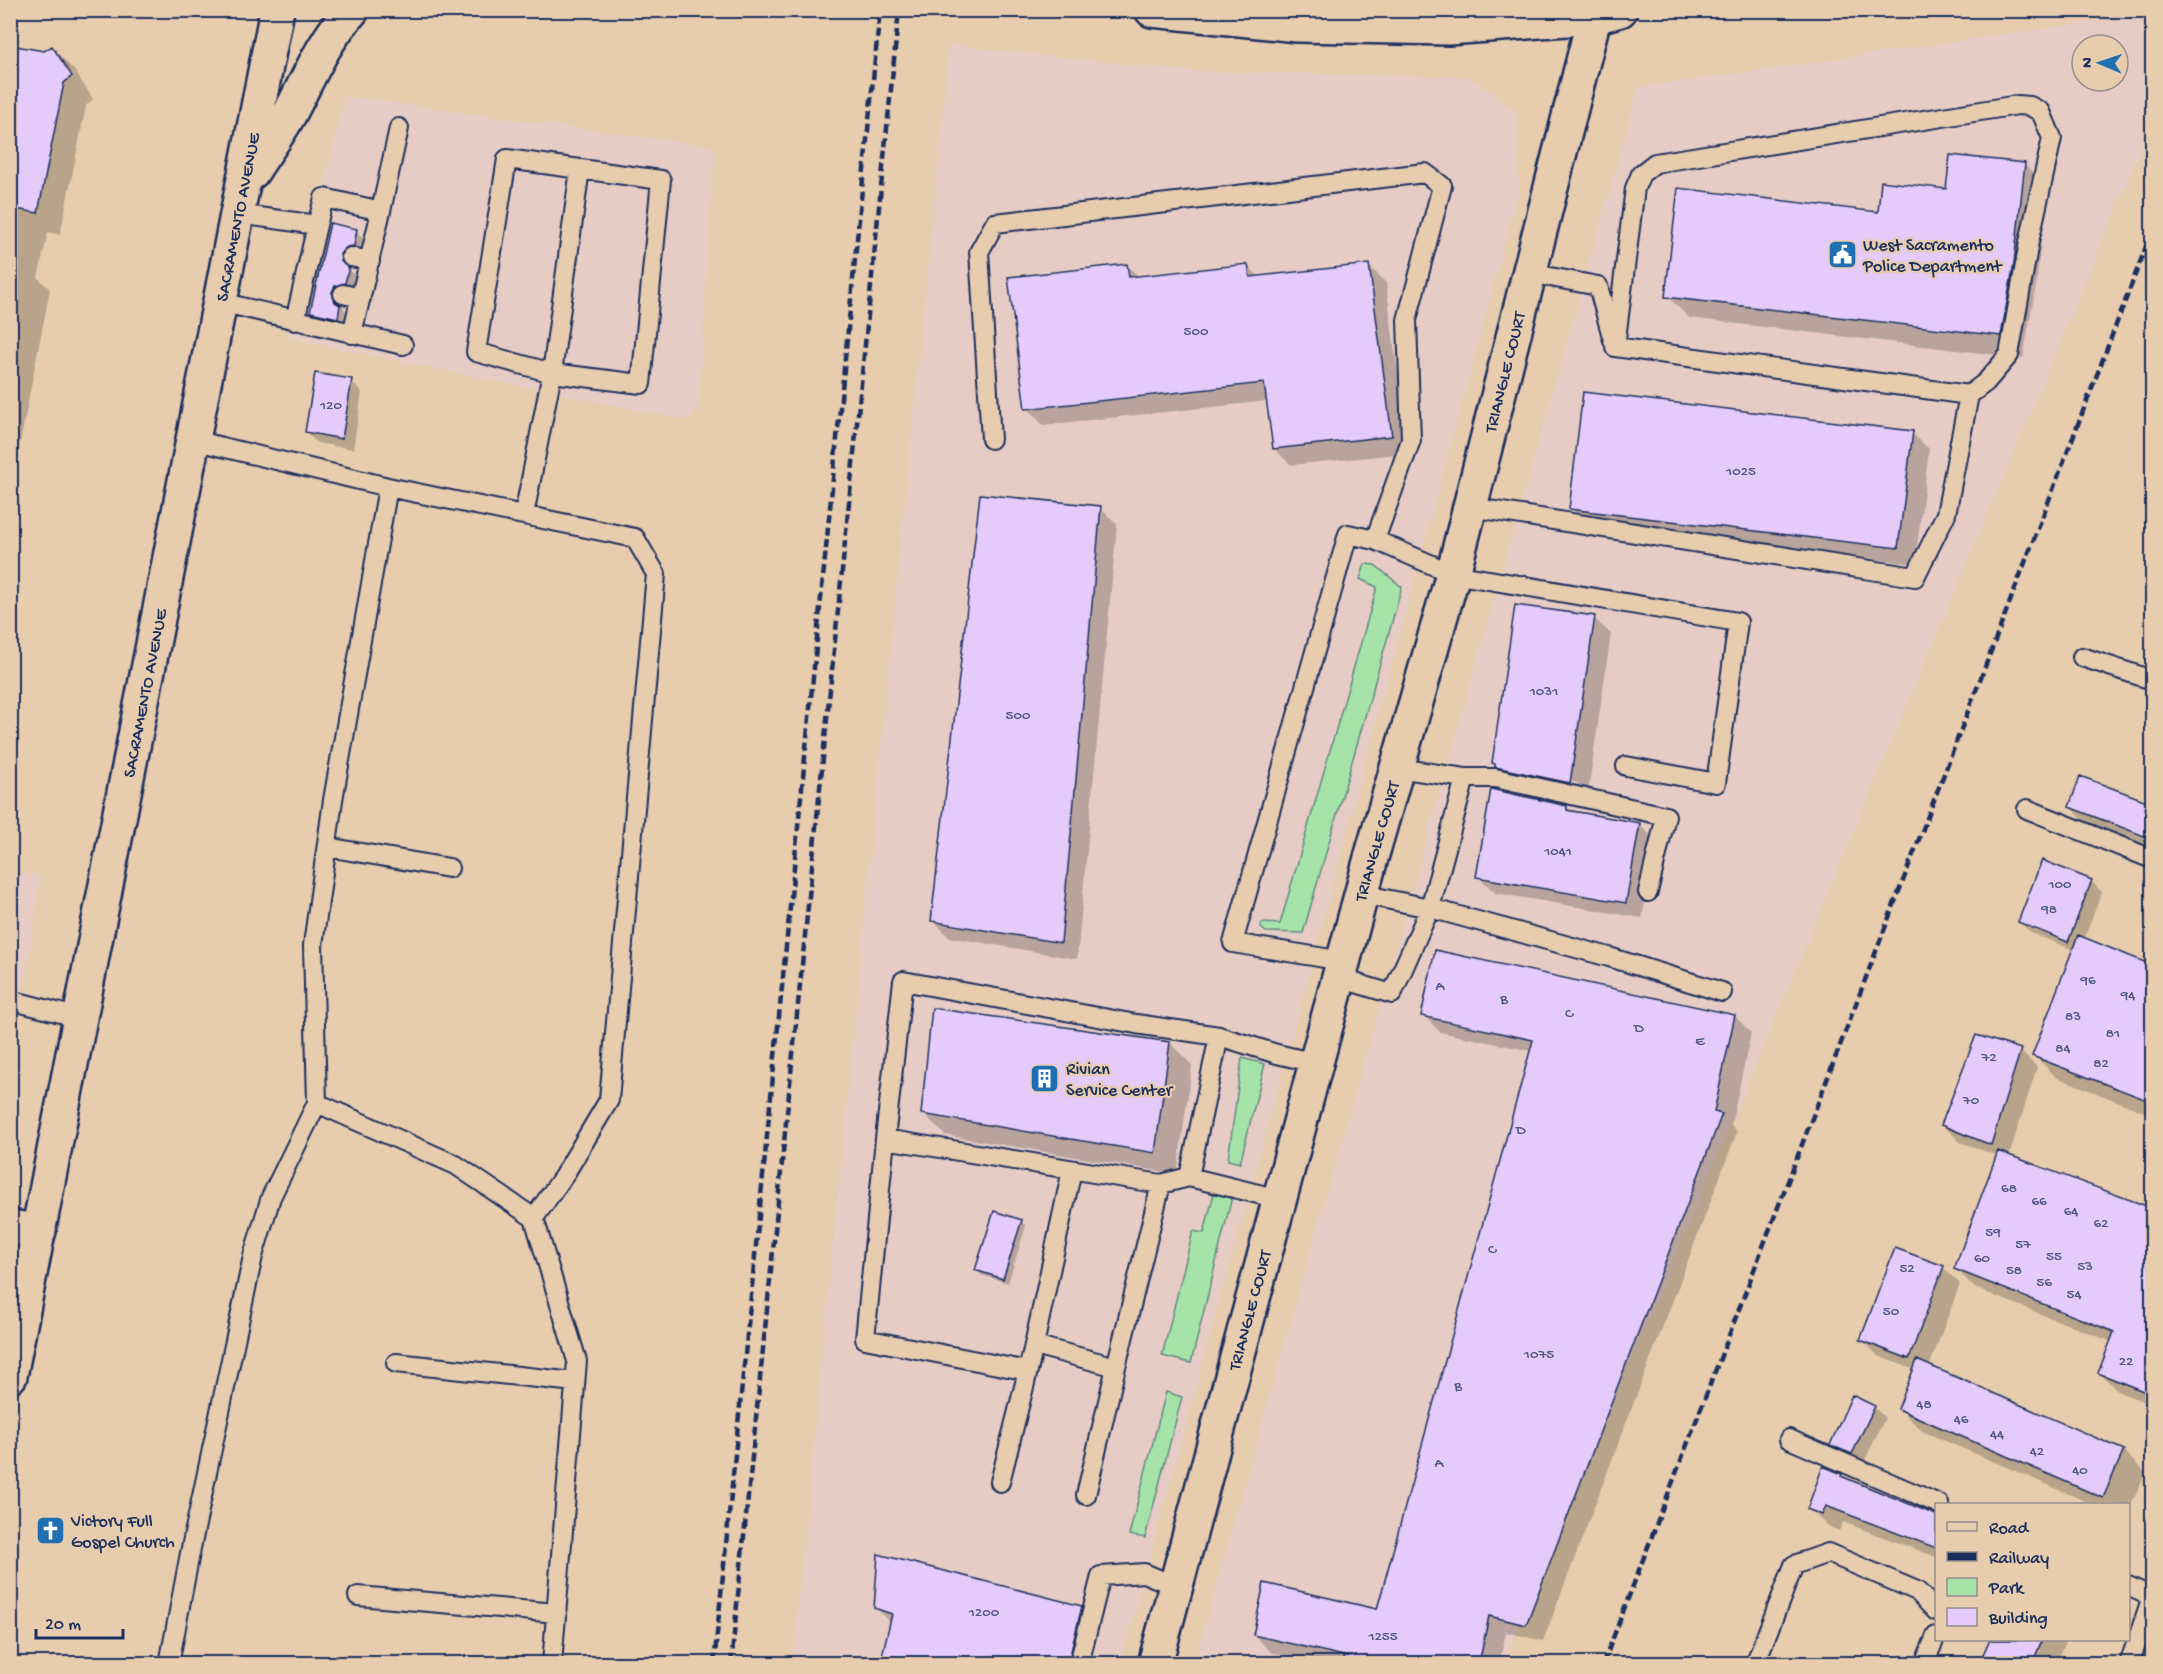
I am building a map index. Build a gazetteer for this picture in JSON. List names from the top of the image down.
{
  "streets": {
    "main road": ["SACRAMENTO AVENUE", "TRIANGLE COURT"]
  },
  "places": {
    "public building": ["West Sacramento Police Department"],
    "building": ["Rivian Service Center"],
    "church": ["Victory Full Gospel Church"]
  },
  "house_numbers": [
    "500",
    "120",
    "1025",
    "1031",
    "500",
    "1041",
    "100",
    "98",
    "96",
    "A",
    "94",
    "B",
    "C",
    "83",
    "D",
    "81",
    "E",
    "84",
    "72",
    "82",
    "70",
    "D",
    "68",
    "66",
    "64",
    "62",
    "59",
    "57",
    "C",
    "55",
    "60",
    "53",
    "52",
    "58",
    "56",
    "54",
    "50",
    "1075",
    "22",
    "B",
    "48",
    "46",
    "44",
    "42",
    "A",
    "40",
    "1200",
    "1255"
  ],
  "legend": [
    "Road",
    "Railway",
    "Park",
    "Building"
  ],
  "scale_bar": "20 m",
  "north": "left"
}
